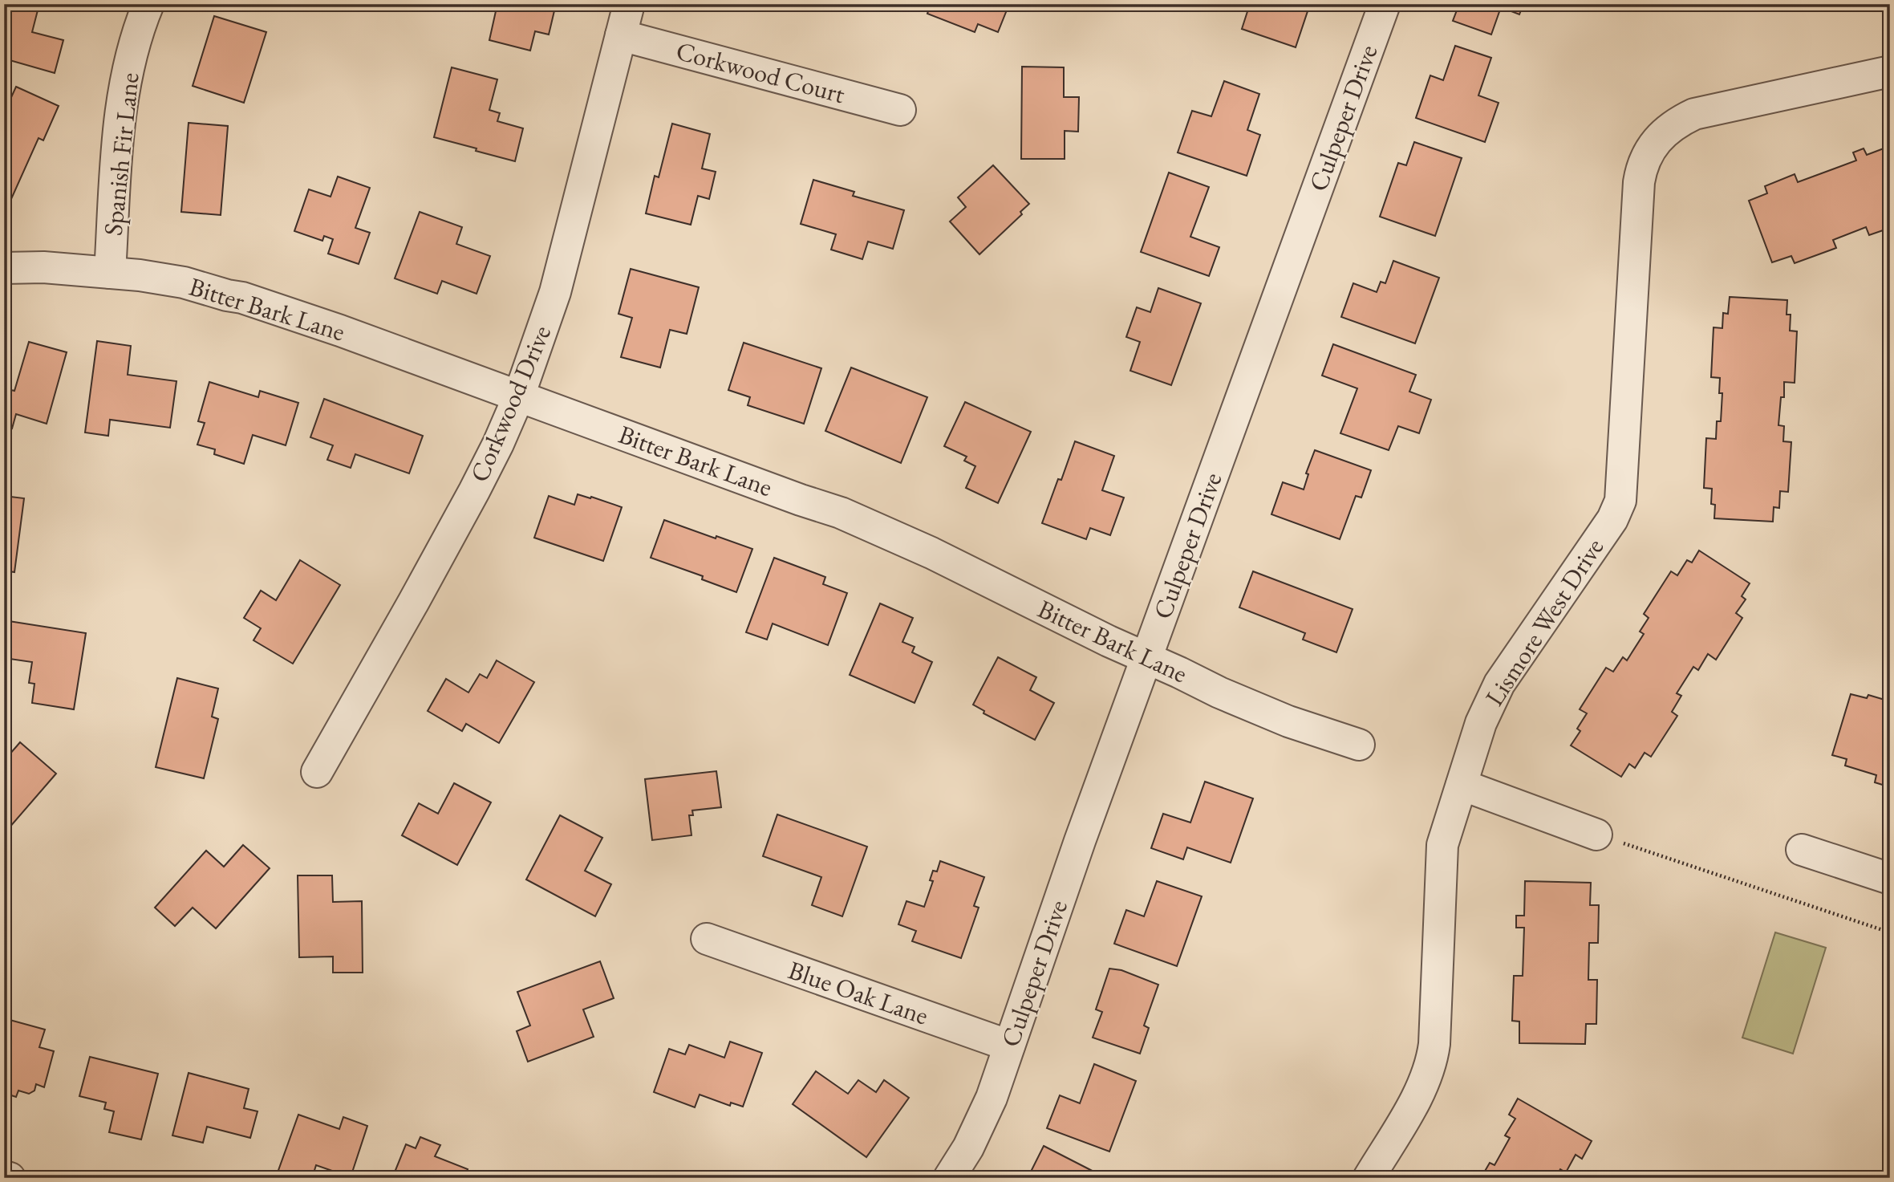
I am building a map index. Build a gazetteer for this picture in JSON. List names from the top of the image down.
{
  "streets": {
    "street": [
      "Corkwood Court",
      "Culpeper Drive",
      "Spanish Fir Lane",
      "Bitter Bark Lane",
      "Corkwood Drive",
      "Lismore West Drive",
      "Blue Oak Lane"
    ]
  },
  "crossings": [
    ["Corkwood Court", "Corkwood Drive"],
    ["Culpeper Drive", "Bitter Bark Lane"],
    ["Culpeper Drive", "Blue Oak Lane"],
    ["Spanish Fir Lane", "Bitter Bark Lane"],
    ["Bitter Bark Lane", "Corkwood Drive"]
  ]
}
